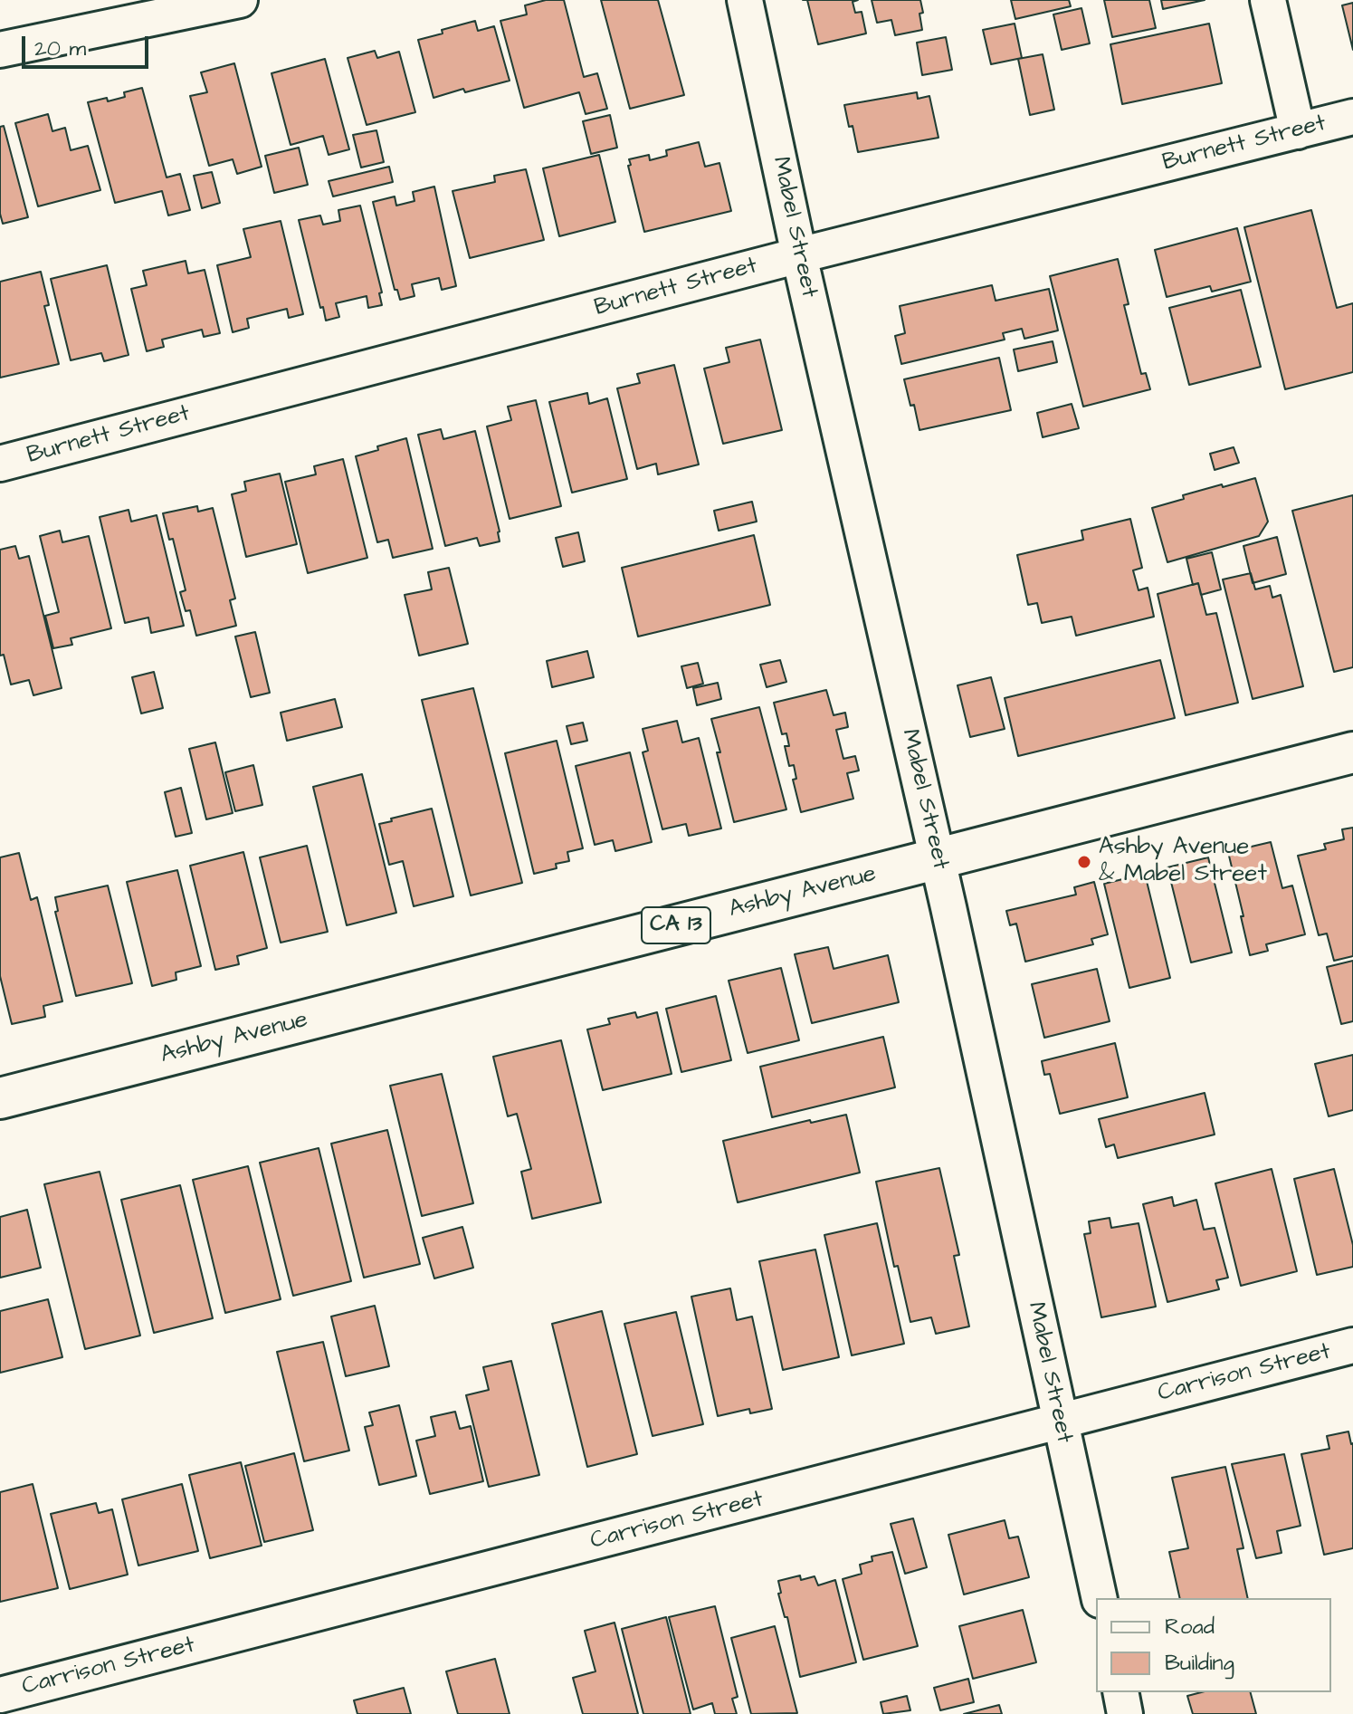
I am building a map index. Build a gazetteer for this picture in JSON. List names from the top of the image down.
{
  "streets": {
    "main road": ["Ashby Avenue", "CA 13"],
    "street": ["Burnett Street", "Mabel Street", "Carrison Street"]
  },
  "crossings": [
    ["Burnett Street", "Mabel Street"],
    ["Mabel Street", "Ashby Avenue"],
    ["Mabel Street", "Carrison Street"]
  ],
  "places": ["Ashby Avenue & Mabel Street"],
  "legend": ["Road", "Building"],
  "scale_bar": "20 m"
}
